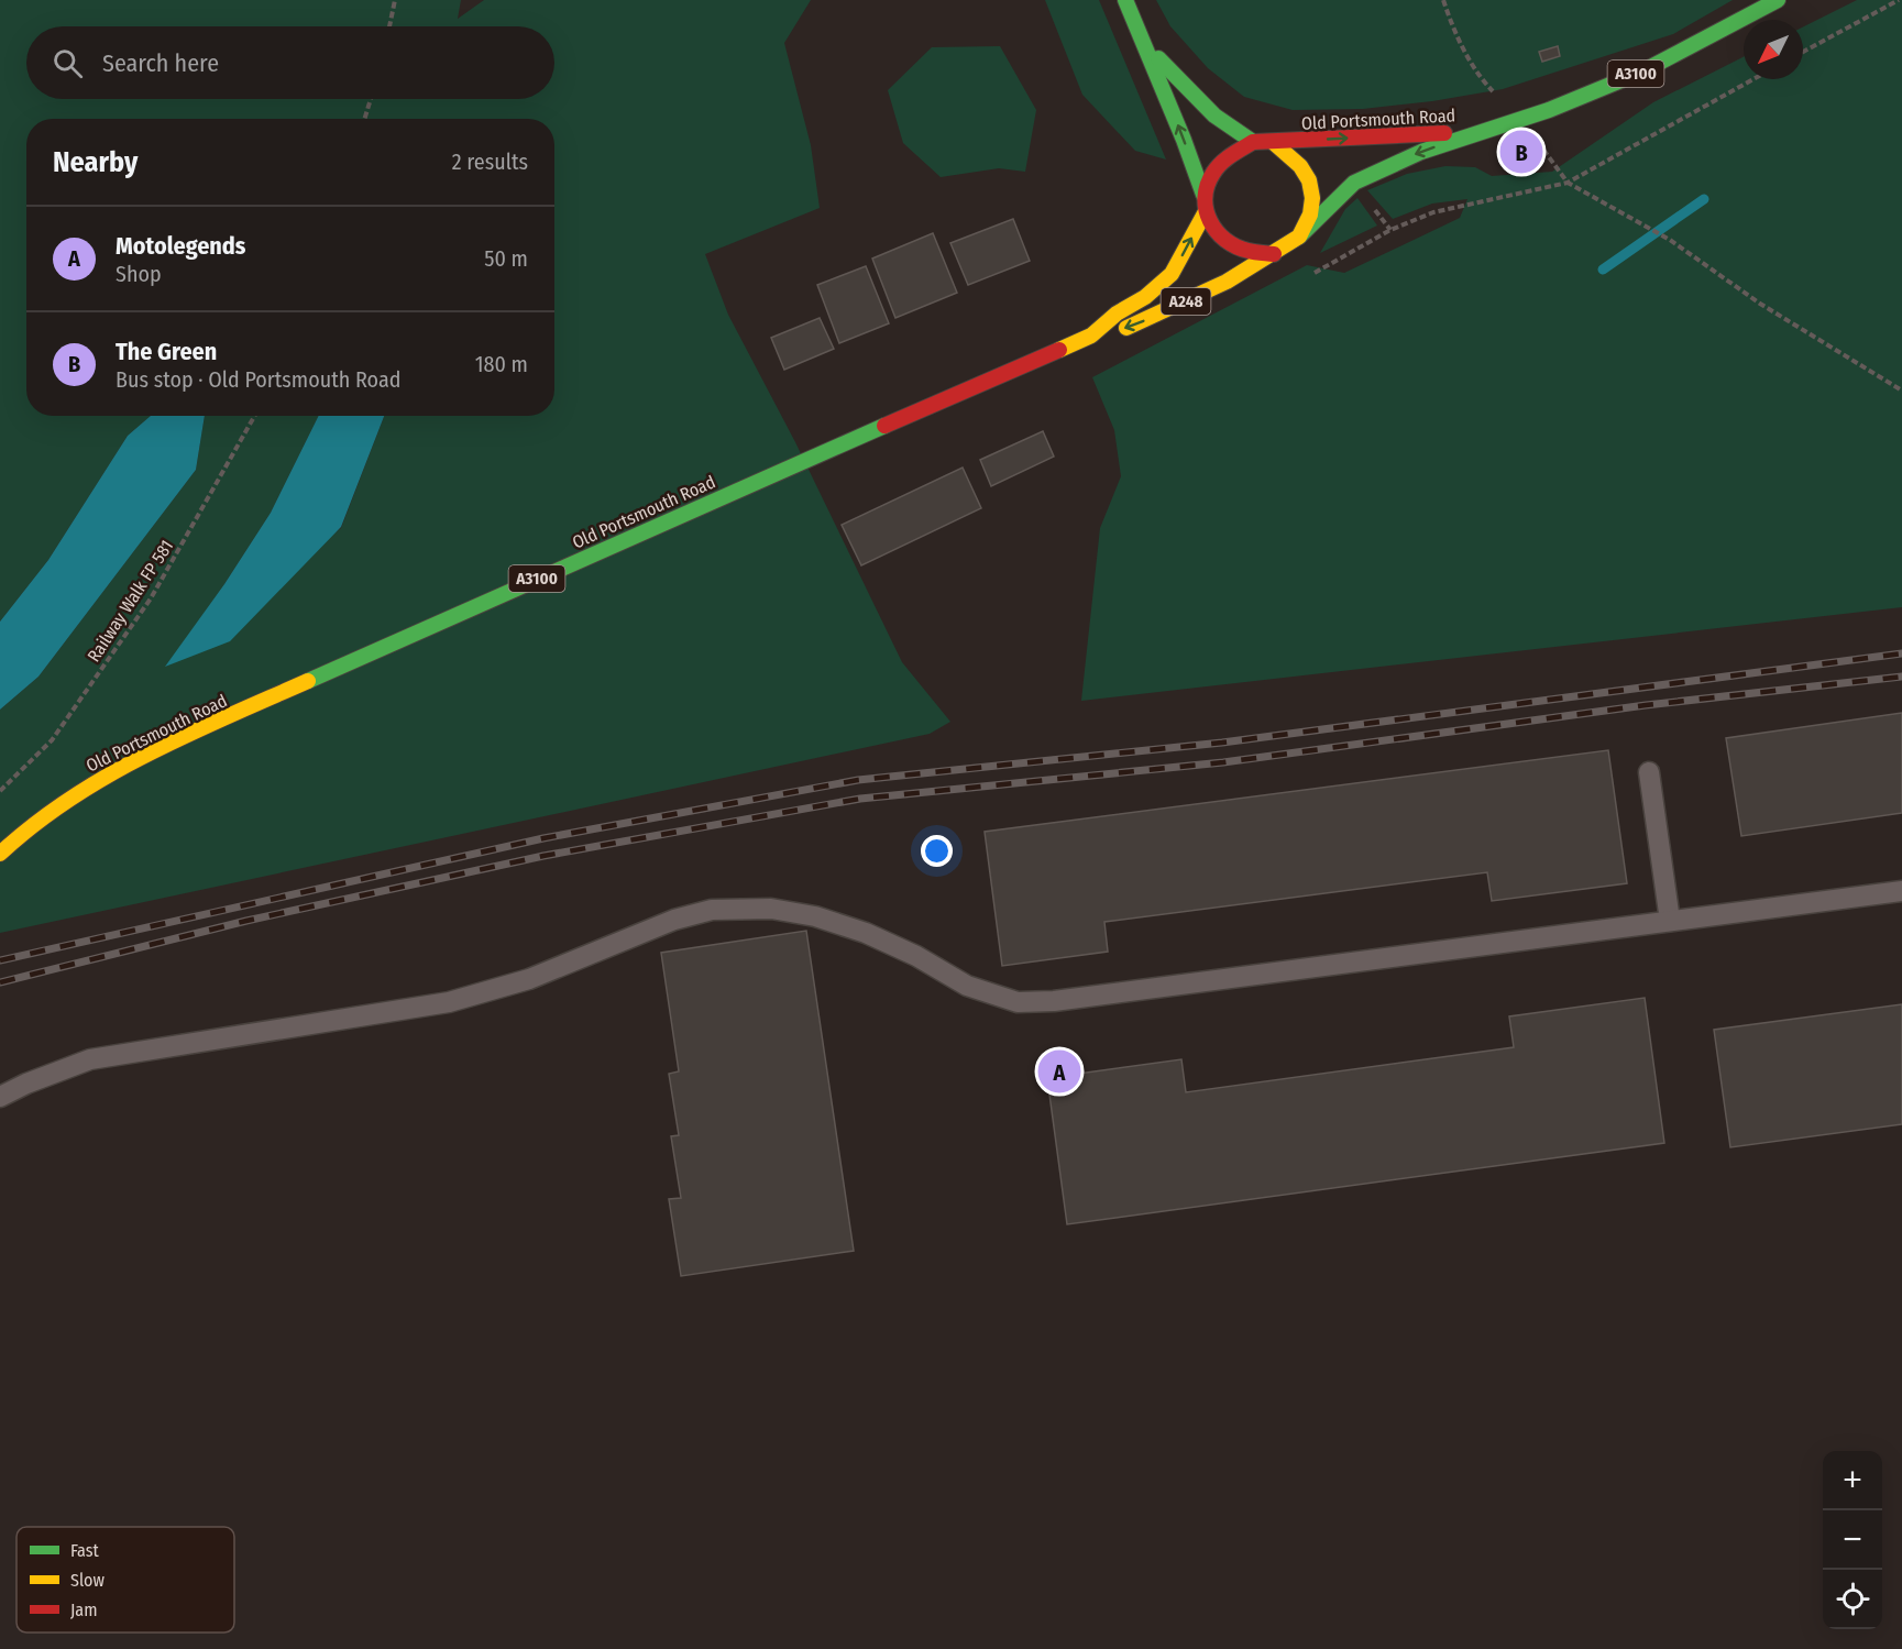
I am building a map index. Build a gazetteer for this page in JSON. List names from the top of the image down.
{
  "streets": {
    "main road": ["A3100", "Old Portsmouth Road", "A248"],
    "path": ["Railway Walk FP 581"]
  },
  "crossings": [
    ["Old Portsmouth Road", "A248"]
  ],
  "legend": ["Fast", "Slow", "Jam"],
  "north": "bottom left",
  "page": {
    "search": "Search here",
    "heading": ["Nearby", "2 results"],
    "pins": ["B", "A"],
    "list": [
      {
        "mark": "A",
        "name": "Motolegends",
        "note": "Shop",
        "value": "50 m"
      },
      {
        "mark": "B",
        "name": "The Green",
        "note": "Bus stop · Old Portsmouth Road",
        "value": "180 m"
      }
    ],
    "map_buttons": ["+", "−"]
  }
}
